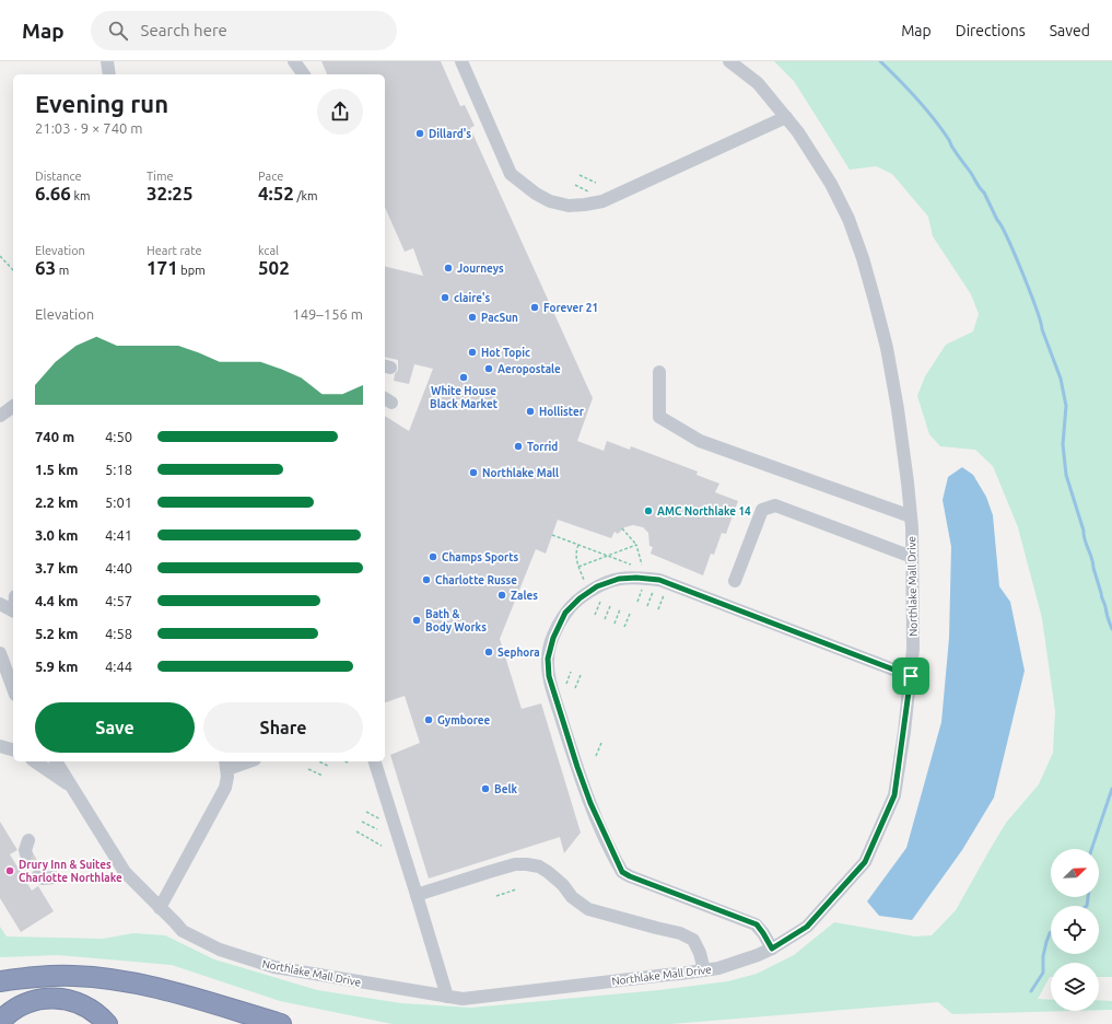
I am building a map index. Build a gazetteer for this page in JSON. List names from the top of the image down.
{
  "streets": {
    "street": ["Northlake Mall Drive"]
  },
  "places": [
    "Dillard's",
    "Journeys",
    "claire's",
    "Forever 21",
    "PacSun",
    "Hot Topic",
    "Aeropostale",
    "White House Black Market",
    "Hollister",
    "Torrid",
    "Northlake Mall",
    "AMC Northlake 14",
    "Champs Sports",
    "Charlotte Russe",
    "Zales",
    "Bath & Body Works",
    "Sephora",
    "Gymboree",
    "Belk",
    "Drury Inn & Suites Charlotte Northlake"
  ],
  "north": "top right",
  "page": {
    "header": "Map",
    "search": "Search here",
    "nav": ["Map", "Directions", "Saved"],
    "heading": ["Evening run", "21:03 · 9 × 740 m"],
    "stats": [
      ["Distance", "6.66 km"],
      ["Time", "32:25"],
      ["Pace", "4:52 /km"],
      ["Elevation", "63 m"],
      ["Heart rate", "171 bpm"],
      ["kcal", "502"]
    ],
    "chart": ["Elevation", "149–156 m"],
    "list": [
      {
        "name": "740 m",
        "note": "4:50"
      },
      {
        "name": "1.5 km",
        "note": "5:18"
      },
      {
        "name": "2.2 km",
        "note": "5:01"
      },
      {
        "name": "3.0 km",
        "note": "4:41"
      },
      {
        "name": "3.7 km",
        "note": "4:40"
      },
      {
        "name": "4.4 km",
        "note": "4:57"
      },
      {
        "name": "5.2 km",
        "note": "4:58"
      },
      {
        "name": "5.9 km",
        "note": "4:44"
      }
    ],
    "buttons": ["Save", "Share"]
  }
}
